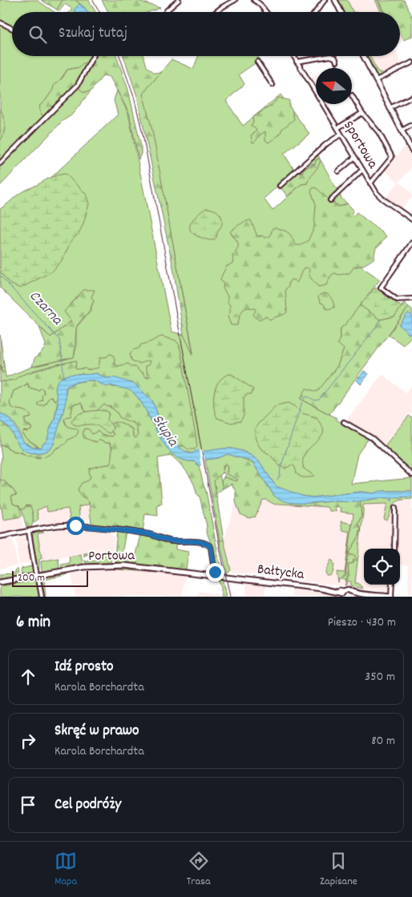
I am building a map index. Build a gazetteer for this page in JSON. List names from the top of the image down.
{
  "streets": {
    "main road": ["Portowa", "Bałtycka"],
    "street": ["Sportowa"]
  },
  "crossings": [
    ["Portowa", "Bałtycka"]
  ],
  "water": ["Czarna", "Słupia"],
  "scale_bar": "200 m",
  "north": "left",
  "page": {
    "search": "Szukaj tutaj",
    "scale": "200 m",
    "heading": ["6 min", "Pieszo · 430 m"],
    "list": [
      ["Idź prosto", "Karola Borchardta", "350 m"],
      ["Skręć w prawo", "Karola Borchardta", "80 m"],
      "Cel podróży"
    ],
    "nav": ["Mapa", "Trasa", "Zapisane"]
  }
}
